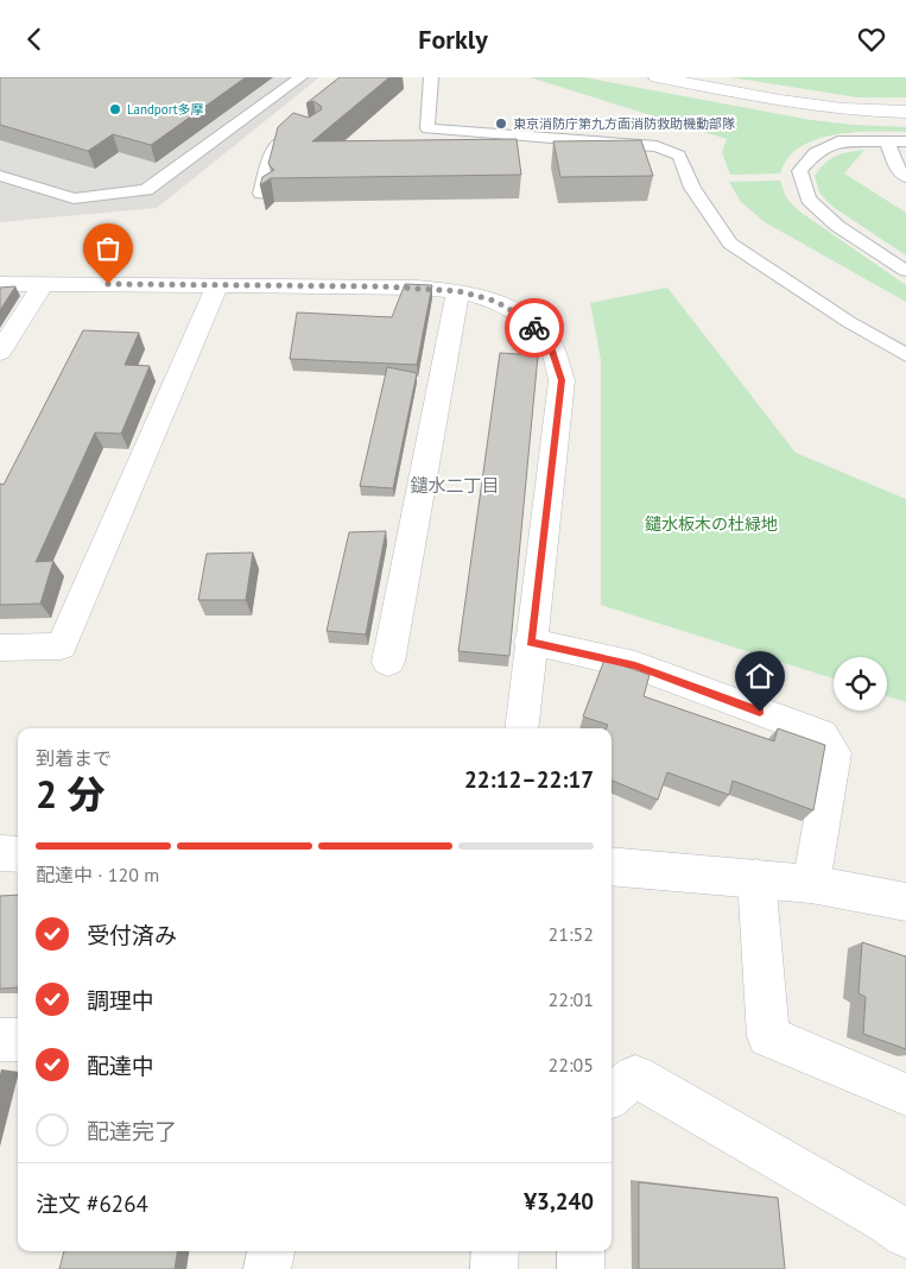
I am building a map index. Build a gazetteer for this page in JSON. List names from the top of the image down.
{
  "districts": ["鑓水二丁目"],
  "parks": ["鑓水板木の杜緑地"],
  "places": ["Landport多摩", "東京消防庁第九方面消防救助機動部隊"],
  "page": {
    "header": "Forkly",
    "heading": ["2 分", "到着まで", "22:12–22:17"],
    "panel": ["注文 #6264", "¥3,240"],
    "bar": "配達中 · 120 m",
    "list": [
      ["受付済み", "21:52"],
      ["調理中", "22:01"],
      ["配達中", "22:05"],
      "配達完了"
    ]
  }
}
